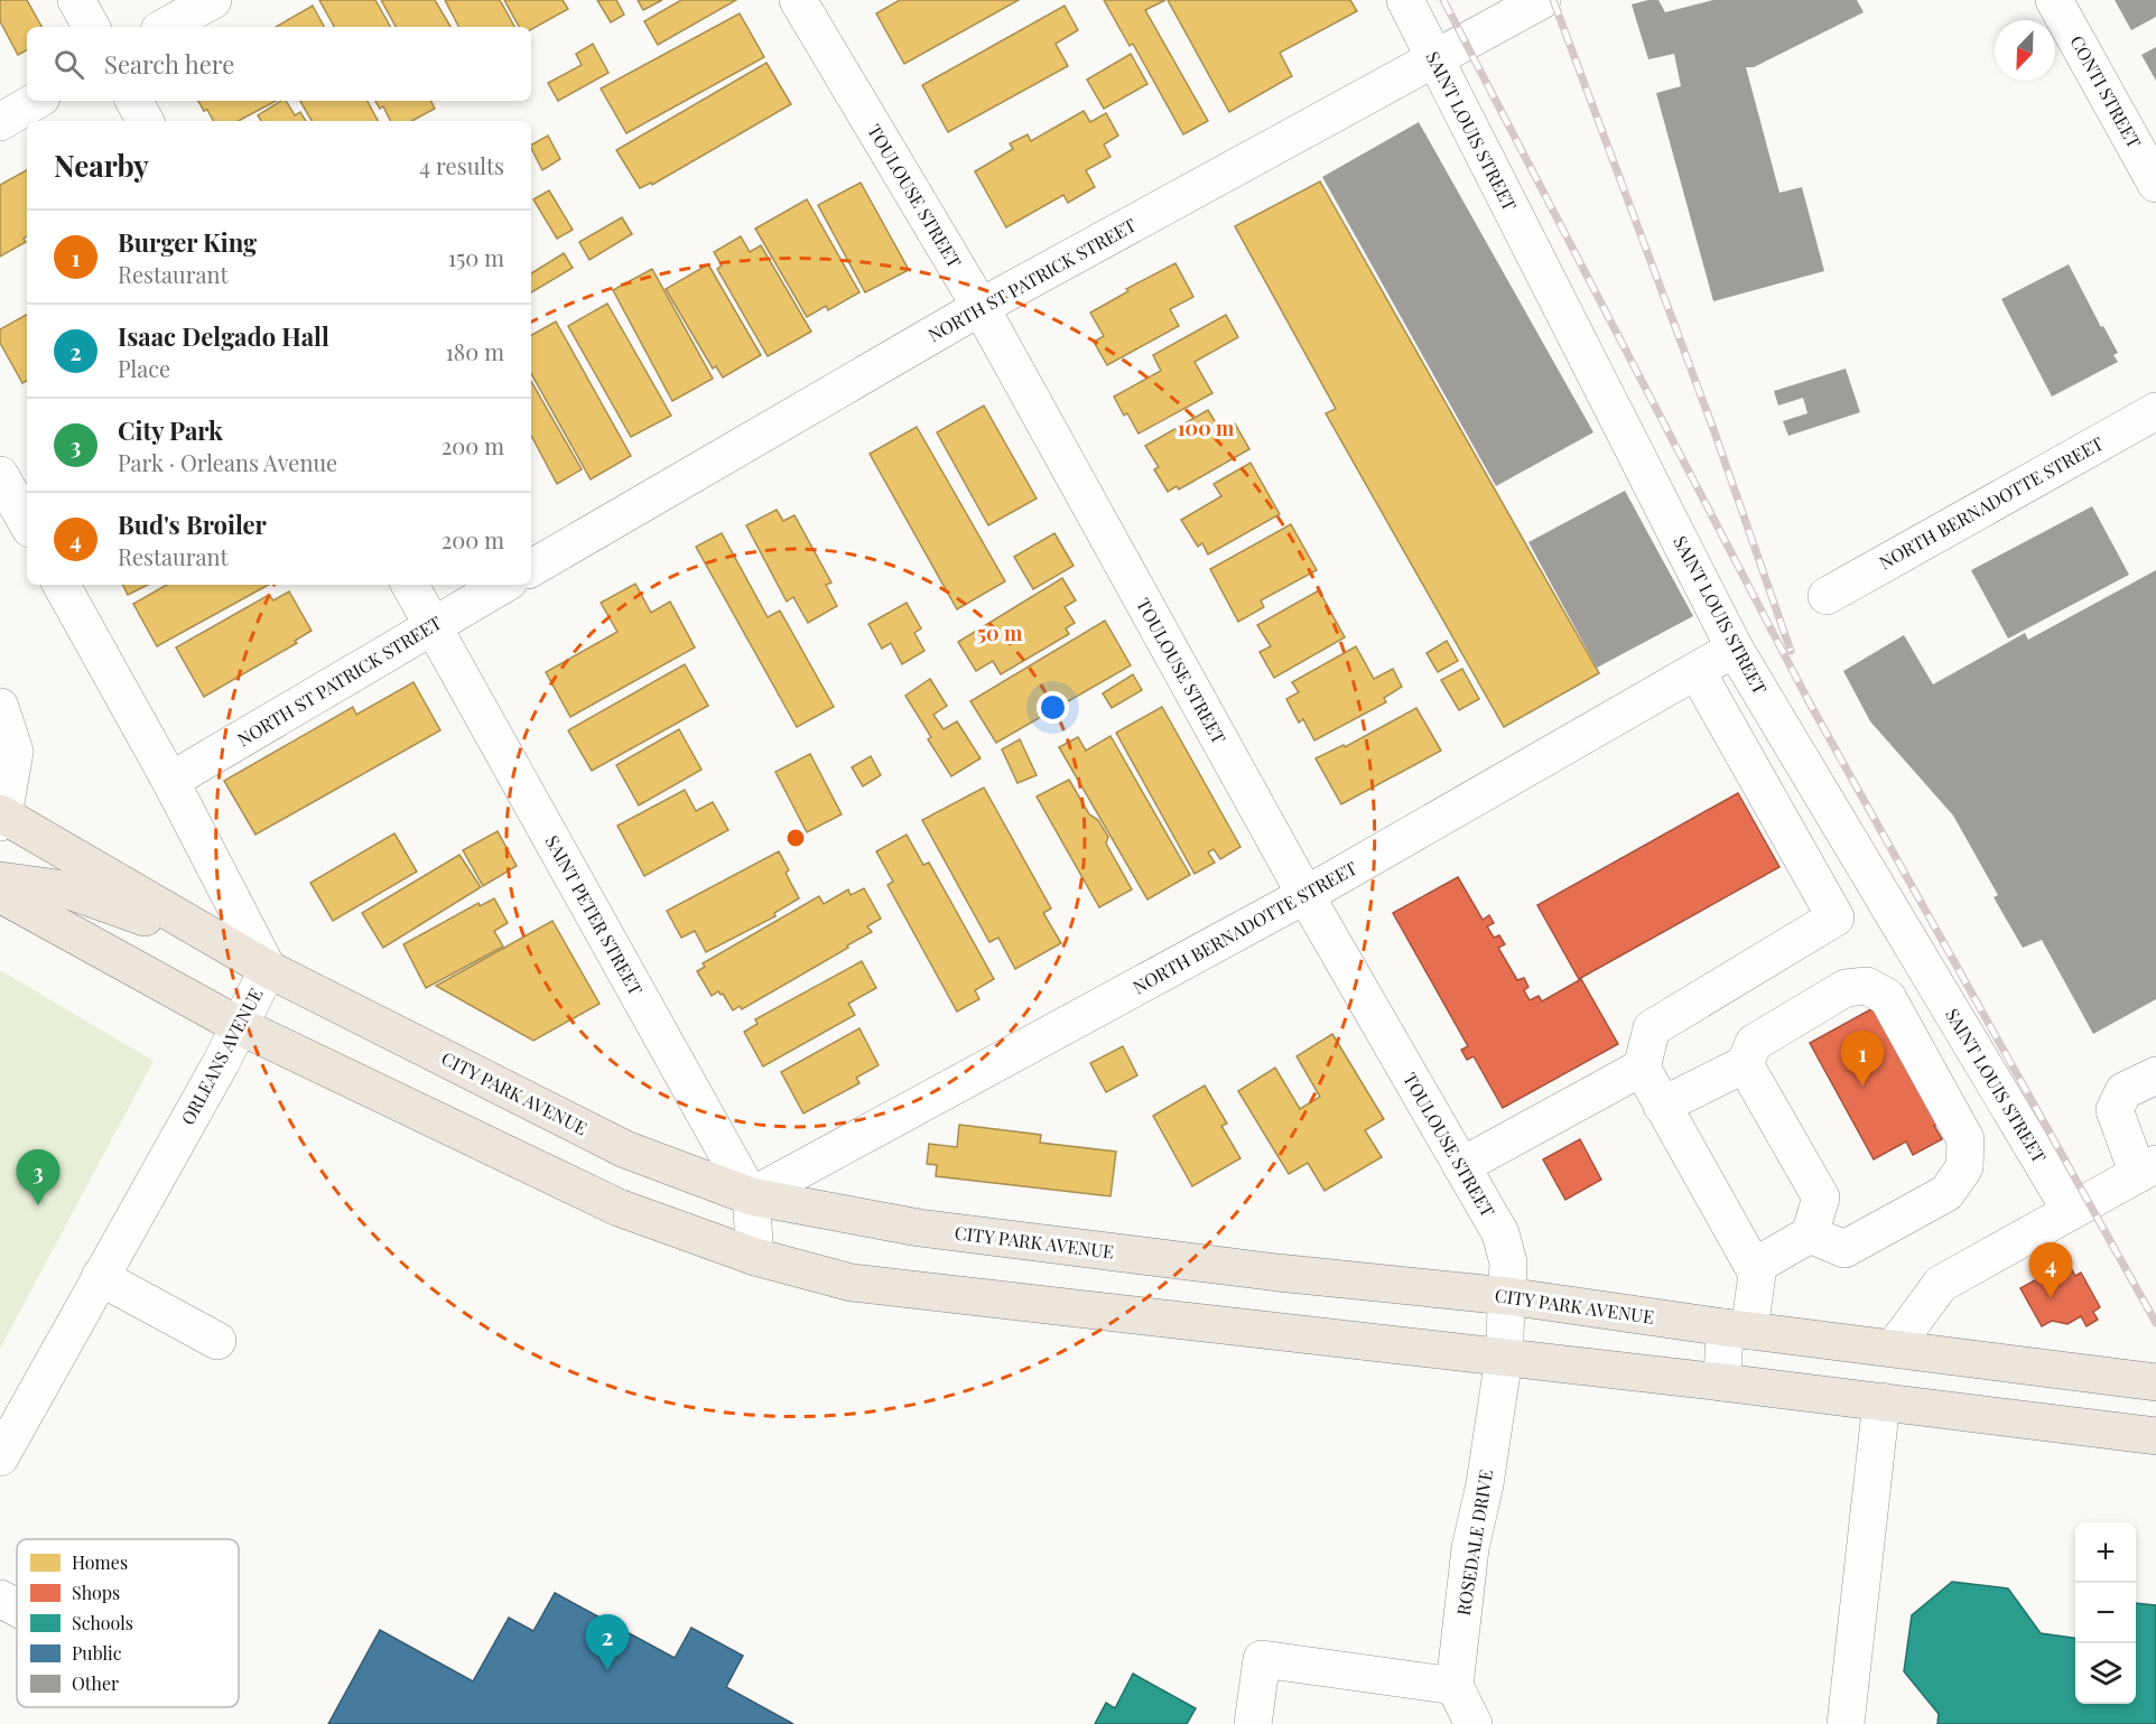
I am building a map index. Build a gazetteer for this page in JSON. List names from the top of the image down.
{
  "streets": {
    "main road": ["CITY PARK AVENUE"],
    "street": [
      "CONTI STREET",
      "SAINT LOUIS STREET",
      "TOULOUSE STREET",
      "NORTH ST PATRICK STREET",
      "NORTH BERNADOTTE STREET",
      "SAINT PETER STREET",
      "ORLEANS AVENUE",
      "ROSEDALE DRIVE"
    ]
  },
  "crossings": [
    ["SAINT LOUIS STREET", "NORTH ST PATRICK STREET"],
    ["SAINT LOUIS STREET", "NORTH BERNADOTTE STREET"],
    ["TOULOUSE STREET", "NORTH ST PATRICK STREET"],
    ["TOULOUSE STREET", "NORTH BERNADOTTE STREET"],
    ["TOULOUSE STREET", "CITY PARK AVENUE"],
    ["TOULOUSE STREET", "ROSEDALE DRIVE"],
    ["NORTH ST PATRICK STREET", "SAINT PETER STREET"],
    ["NORTH ST PATRICK STREET", "ORLEANS AVENUE"],
    ["NORTH BERNADOTTE STREET", "SAINT PETER STREET"],
    ["NORTH BERNADOTTE STREET", "CITY PARK AVENUE"],
    ["SAINT PETER STREET", "CITY PARK AVENUE"],
    ["ORLEANS AVENUE", "CITY PARK AVENUE"]
  ],
  "legend": [
    "Homes",
    "Shops",
    "Schools",
    "Public",
    "Other"
  ],
  "north": "bottom left",
  "page": {
    "search": "Search here",
    "heading": ["Nearby", "4 results"],
    "list": [
      {
        "mark": "1",
        "name": "Burger King",
        "note": "Restaurant",
        "value": "150 m"
      },
      {
        "mark": "2",
        "name": "Isaac Delgado Hall",
        "note": "Place",
        "value": "180 m"
      },
      {
        "mark": "3",
        "name": "City Park",
        "note": "Park · Orleans Avenue",
        "value": "200 m"
      },
      {
        "mark": "4",
        "name": "Bud's Broiler",
        "note": "Restaurant",
        "value": "200 m"
      }
    ],
    "pins": [
      "1",
      "3",
      "4",
      "2"
    ],
    "map_buttons": ["+", "−"]
  },
  "rings": ["100 m", "50 m"]
}
